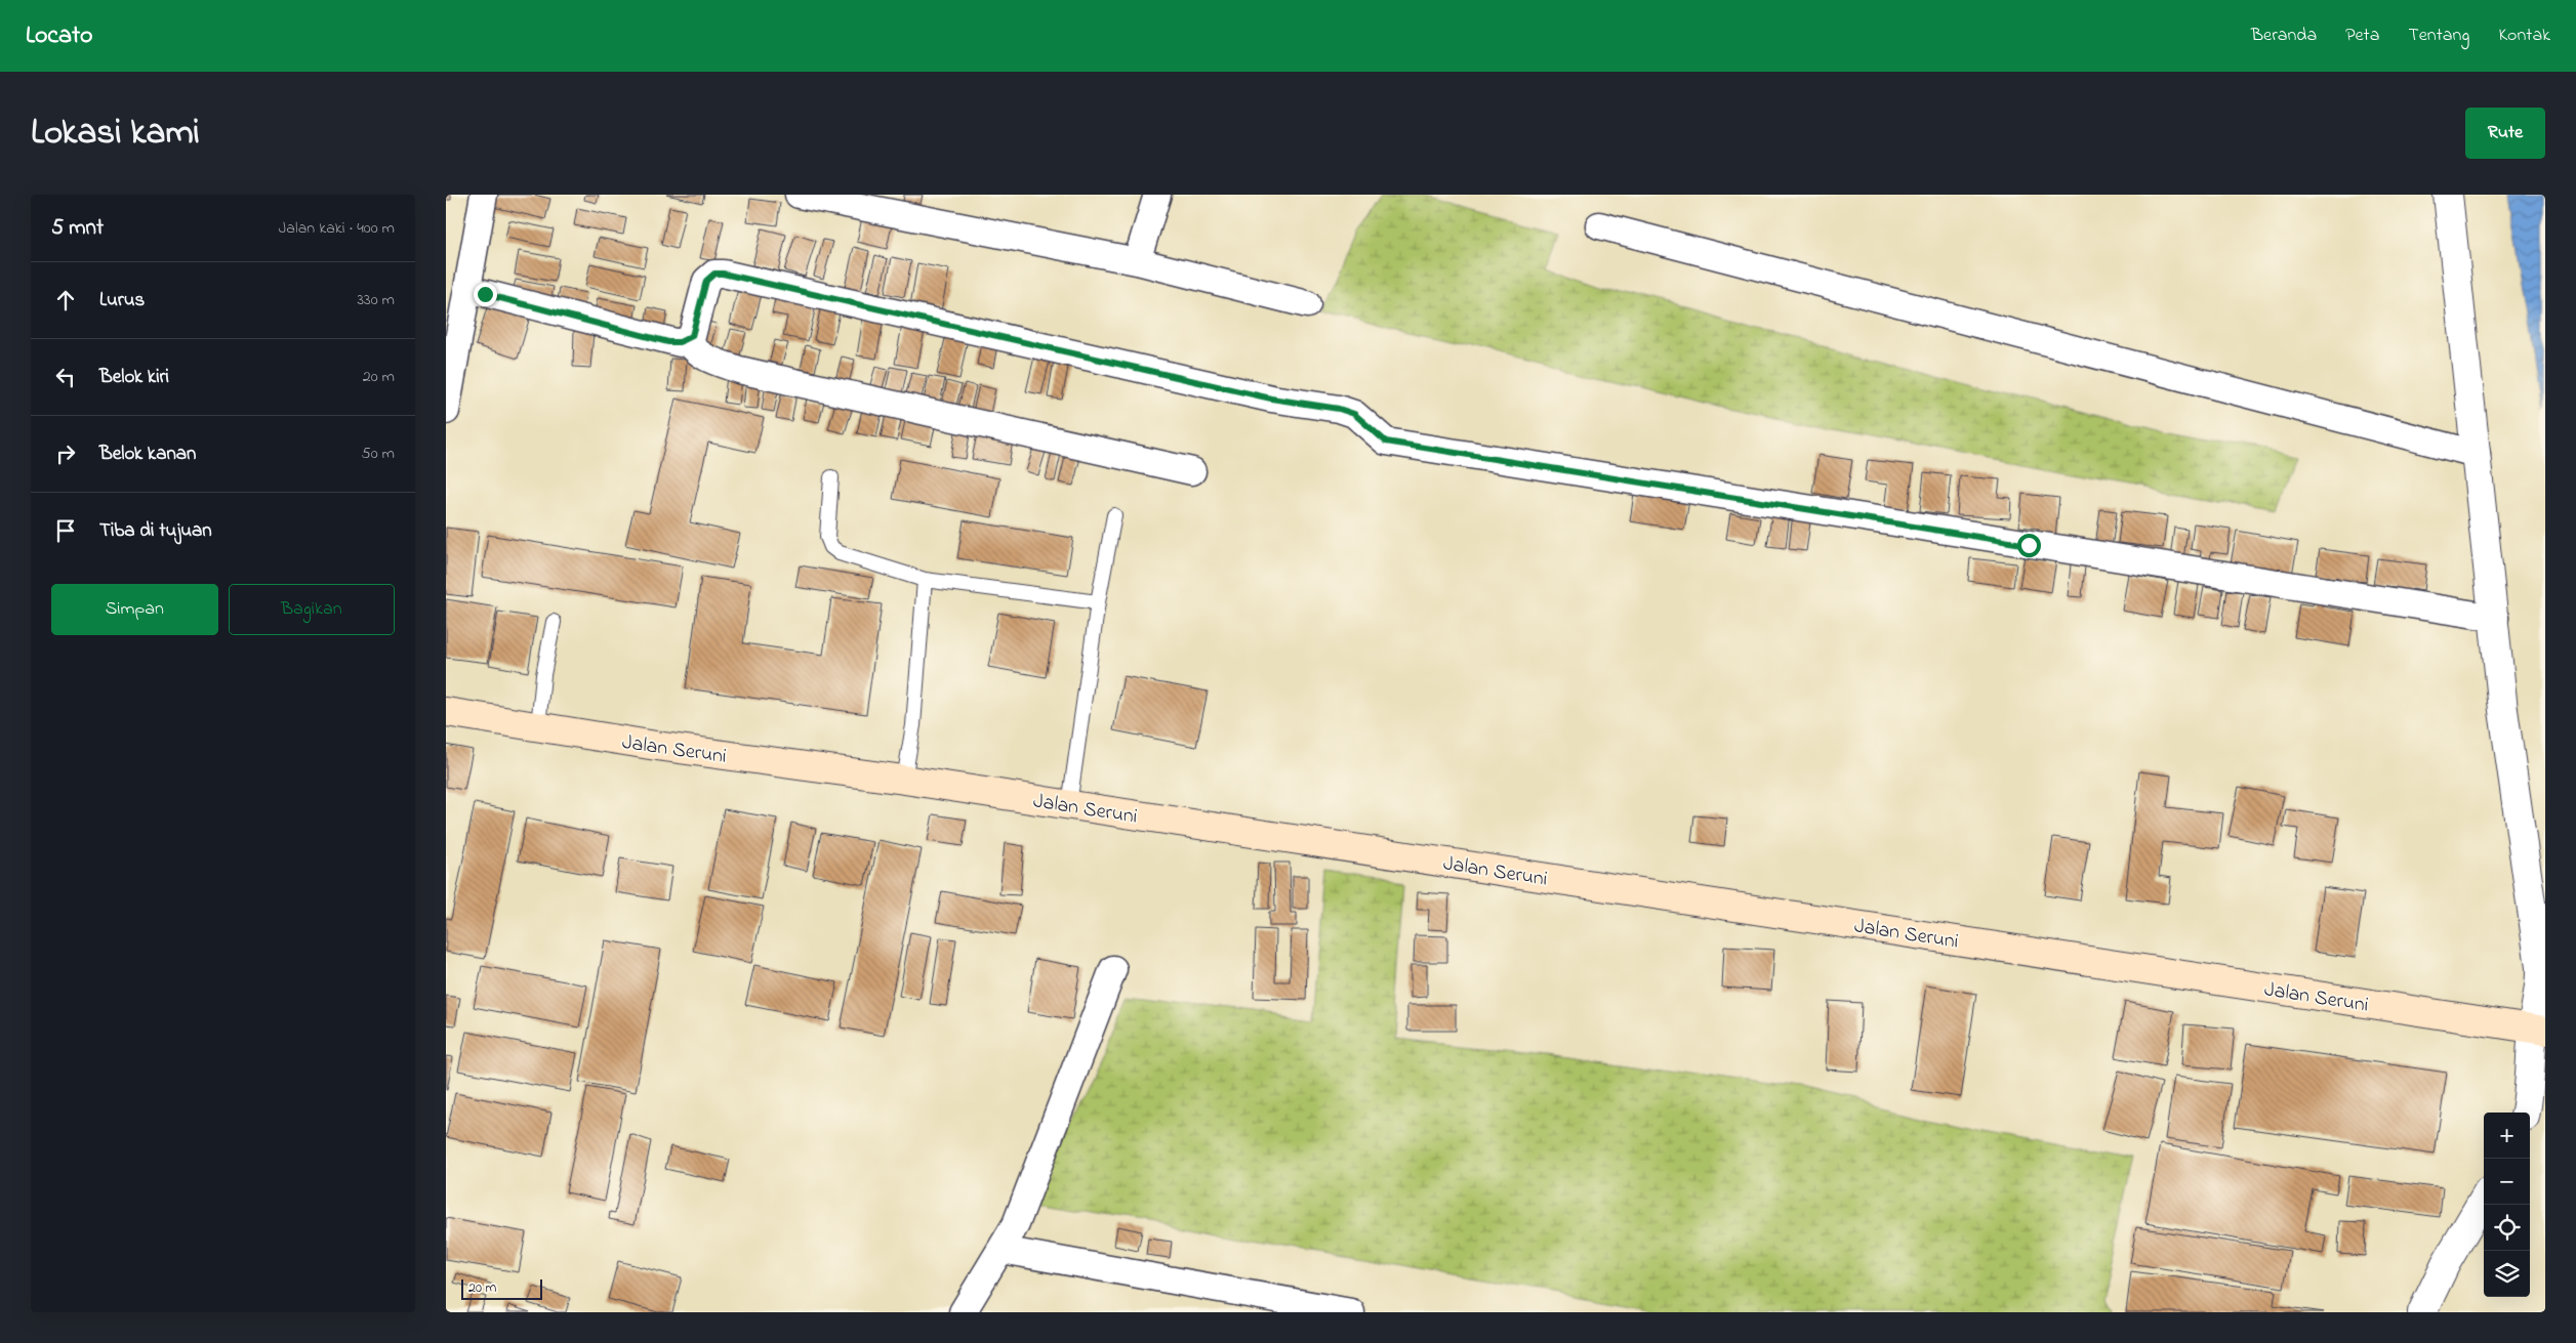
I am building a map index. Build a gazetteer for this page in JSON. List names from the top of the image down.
{
  "streets": {
    "main road": ["Jalan Seruni"]
  },
  "scale_bar": "20 m",
  "page": {
    "header": "Locato",
    "nav": [
      "Beranda",
      "Peta",
      "Tentang",
      "Kontak"
    ],
    "title": "Lokasi kami",
    "buttons": [
      "Rute",
      ["Simpan", "Bagikan"]
    ],
    "heading": ["5 mnt", "Jalan kaki · 400 m"],
    "list": [
      ["Lurus", "330 m"],
      ["Belok kiri", "20 m"],
      ["Belok kanan", "50 m"],
      "Tiba di tujuan"
    ],
    "map_buttons": ["+", "−"],
    "scale": "20 m"
  }
}
